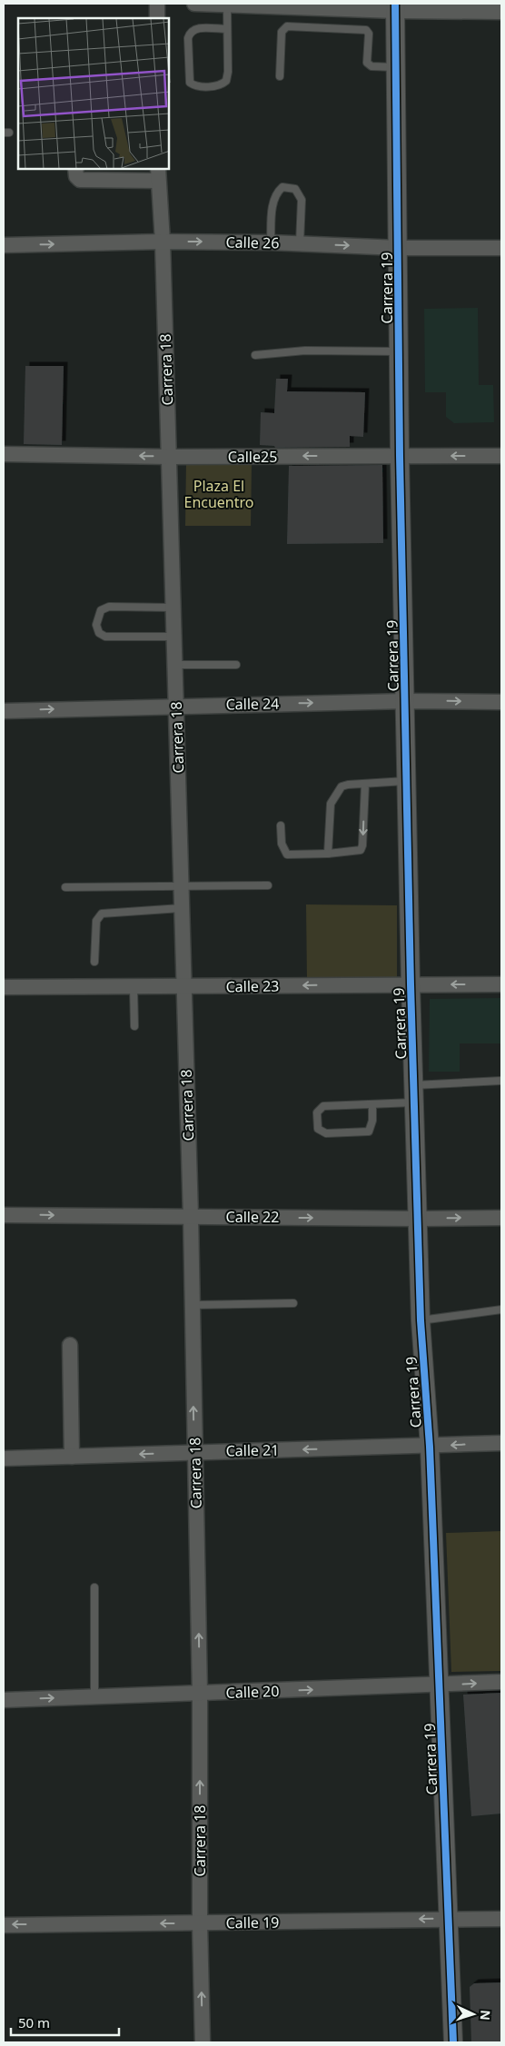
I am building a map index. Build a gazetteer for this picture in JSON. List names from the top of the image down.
{
  "streets": {
    "street": [
      "Calle 26",
      "Carrera 19",
      "Carrera 18",
      "Calle25",
      "Calle 24",
      "Calle 23",
      "Calle 22",
      "Calle 21",
      "Calle 20",
      "Calle 19"
    ]
  },
  "crossings": [
    ["Calle 26", "Carrera 19"],
    ["Calle 26", "Carrera 18"],
    ["Carrera 19", "Calle25"],
    ["Carrera 19", "Calle 24"],
    ["Carrera 19", "Calle 23"],
    ["Carrera 19", "Calle 22"],
    ["Carrera 19", "Calle 21"],
    ["Carrera 19", "Calle 20"],
    ["Carrera 19", "Calle 19"],
    ["Carrera 18", "Calle25"],
    ["Carrera 18", "Calle 24"],
    ["Carrera 18", "Calle 23"],
    ["Carrera 18", "Calle 22"],
    ["Carrera 18", "Calle 21"],
    ["Carrera 18", "Calle 20"],
    ["Carrera 18", "Calle 19"]
  ],
  "one_way": [
    "Calle 26",
    "Carrera 18",
    "Calle25",
    "Calle 24",
    "Calle 23",
    "Calle 22",
    "Calle 21",
    "Calle 20",
    "Calle 19"
  ],
  "parks": ["Plaza El Encuentro"],
  "scale_bar": "50 m",
  "north": "right"
}
